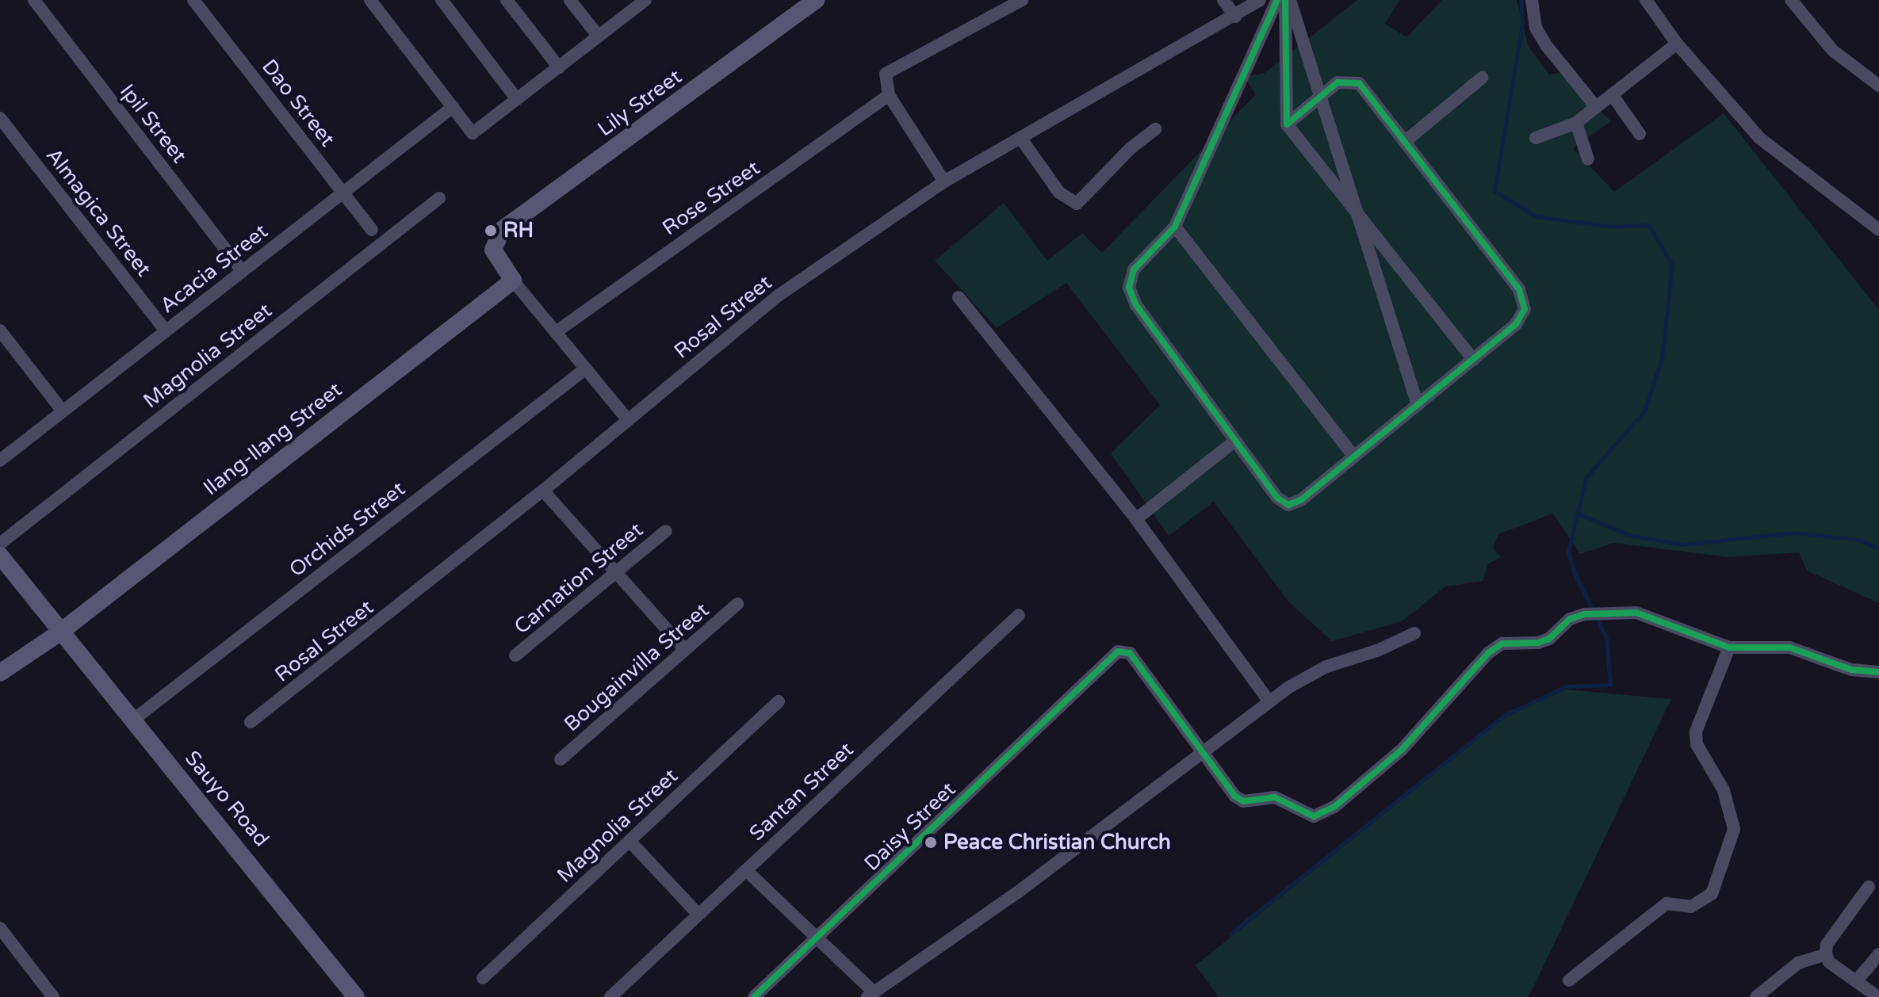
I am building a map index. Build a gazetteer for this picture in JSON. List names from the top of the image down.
{
  "streets": {
    "street": [
      "Dao Street",
      "Lily Street",
      "Ipil Street",
      "Rose Street",
      "Almagica Street",
      "Acacia Street",
      "Rosal Street",
      "Magnolia Street",
      "Ilang-Ilang Street",
      "Orchids Street",
      "Carnation Street",
      "Bougainvilla Street",
      "Santan Street",
      "Sauyo Road",
      "Daisy Street"
    ]
  },
  "crossings": [
    ["Dao Street", "Acacia Street"],
    ["Lily Street", "Ilang-Ilang Street"],
    ["Ipil Street", "Acacia Street"],
    ["Almagica Street", "Acacia Street"],
    ["Ilang-Ilang Street", "Sauyo Road"],
    ["Orchids Street", "Sauyo Road"]
  ],
  "places": ["RH", "Peace Christian Church"]
}
